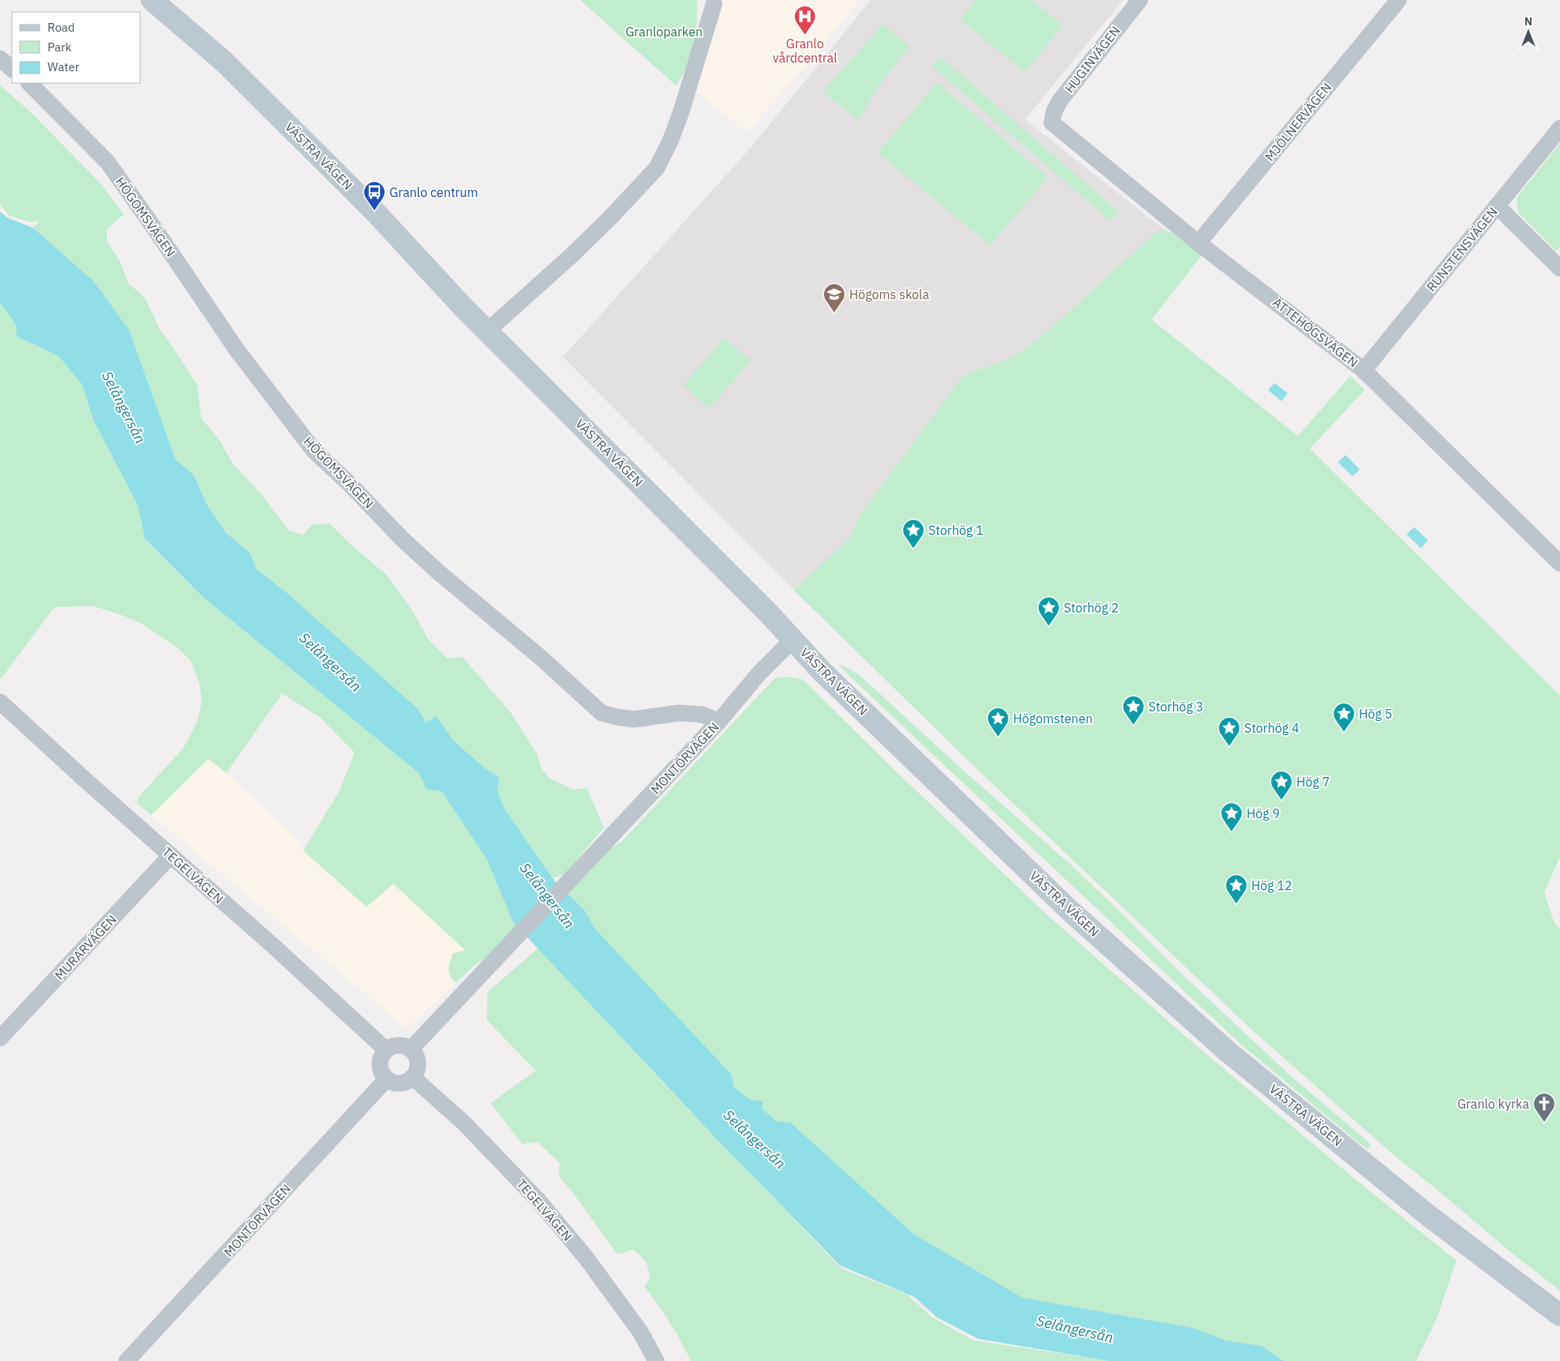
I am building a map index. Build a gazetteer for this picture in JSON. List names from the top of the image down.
{
  "streets": {
    "street": [
      "HUGINVÄGEN",
      "MJÖLNERVÄGEN",
      "VÄSTRA VÄGEN",
      "HÖGOMSVÄGEN",
      "RUNSTENSVÄGEN",
      "ÄTTEHÖGSVÄGEN",
      "MONTÖRVÄGEN",
      "TEGELVÄGEN",
      "MURARVÄGEN"
    ]
  },
  "crossings": [
    ["HUGINVÄGEN", "ÄTTEHÖGSVÄGEN"],
    ["MJÖLNERVÄGEN", "ÄTTEHÖGSVÄGEN"],
    ["VÄSTRA VÄGEN", "MONTÖRVÄGEN"],
    ["HÖGOMSVÄGEN", "MONTÖRVÄGEN"],
    ["RUNSTENSVÄGEN", "ÄTTEHÖGSVÄGEN"],
    ["MONTÖRVÄGEN", "TEGELVÄGEN"],
    ["TEGELVÄGEN", "MURARVÄGEN"]
  ],
  "water": ["Selångersån"],
  "parks": ["Granloparken"],
  "places": {
    "hospital": ["Granlo vårdcentral"],
    "bus stop": ["Granlo centrum"],
    "school or university": ["Högoms skola"],
    "place": [
      "Storhög 1",
      "Storhög 2",
      "Storhög 3",
      "Hög 5",
      "Högomstenen",
      "Storhög 4",
      "Hög 7",
      "Hög 9",
      "Hög 12"
    ],
    "church": ["Granlo kyrka"]
  },
  "legend": ["Road", "Park", "Water"],
  "north": "top"
}
